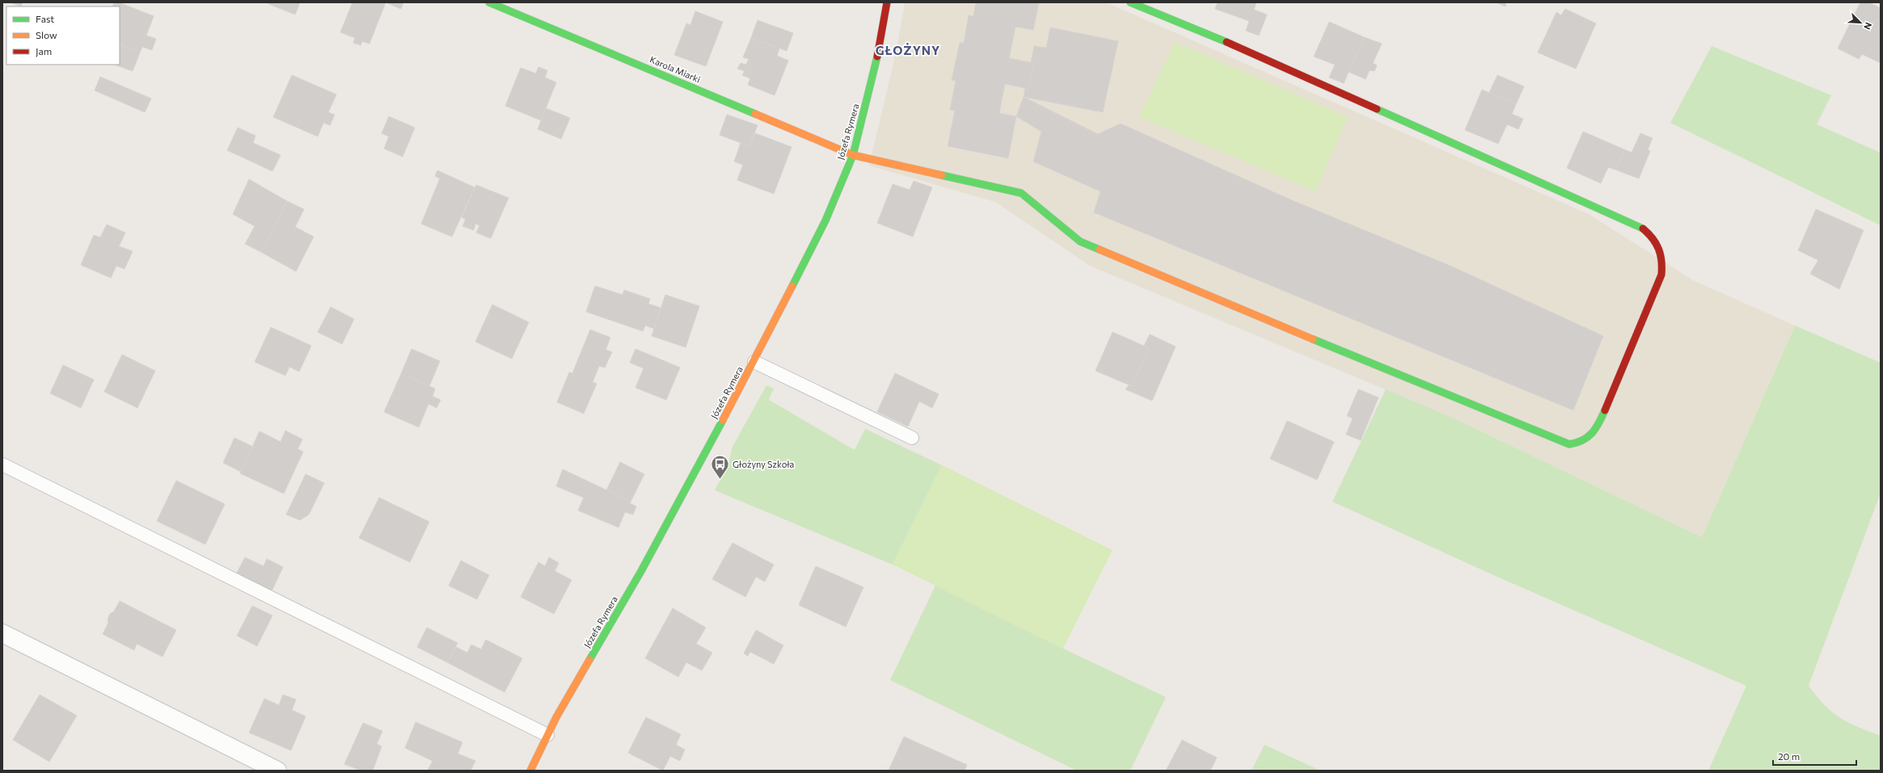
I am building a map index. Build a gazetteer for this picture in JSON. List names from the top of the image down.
{
  "streets": {
    "street": ["Karola Miarki", "Józefa Rymera"]
  },
  "crossings": [
    ["Karola Miarki", "Józefa Rymera"]
  ],
  "districts": ["GŁOŻYNY"],
  "places": {
    "bus stop": ["Głożyny Szkoła"]
  },
  "legend": ["Fast", "Slow", "Jam"],
  "scale_bar": "20 m",
  "north": "bottom right"
}
